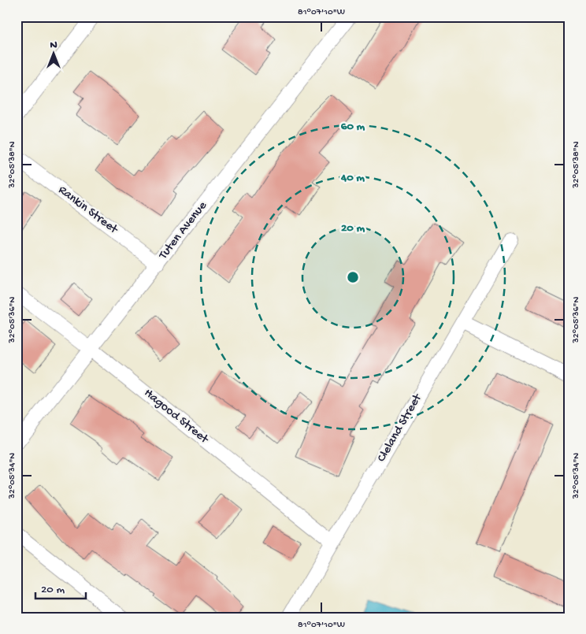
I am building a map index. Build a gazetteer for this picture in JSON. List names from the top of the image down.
{
  "streets": {
    "street": [
      "Rankin Street",
      "Tuten Avenue",
      "Hagood Street",
      "Cleland Street"
    ]
  },
  "crossings": [
    ["Rankin Street", "Tuten Avenue"],
    ["Tuten Avenue", "Hagood Street"],
    ["Hagood Street", "Cleland Street"]
  ],
  "scale_bar": "20 m",
  "north": "top",
  "coordinates": [
    "81°07'10\"W",
    "32°05'38\"N",
    "32°05'36\"N",
    "32°05'34\"N"
  ],
  "rings": ["60 m", "40 m", "20 m"]
}
